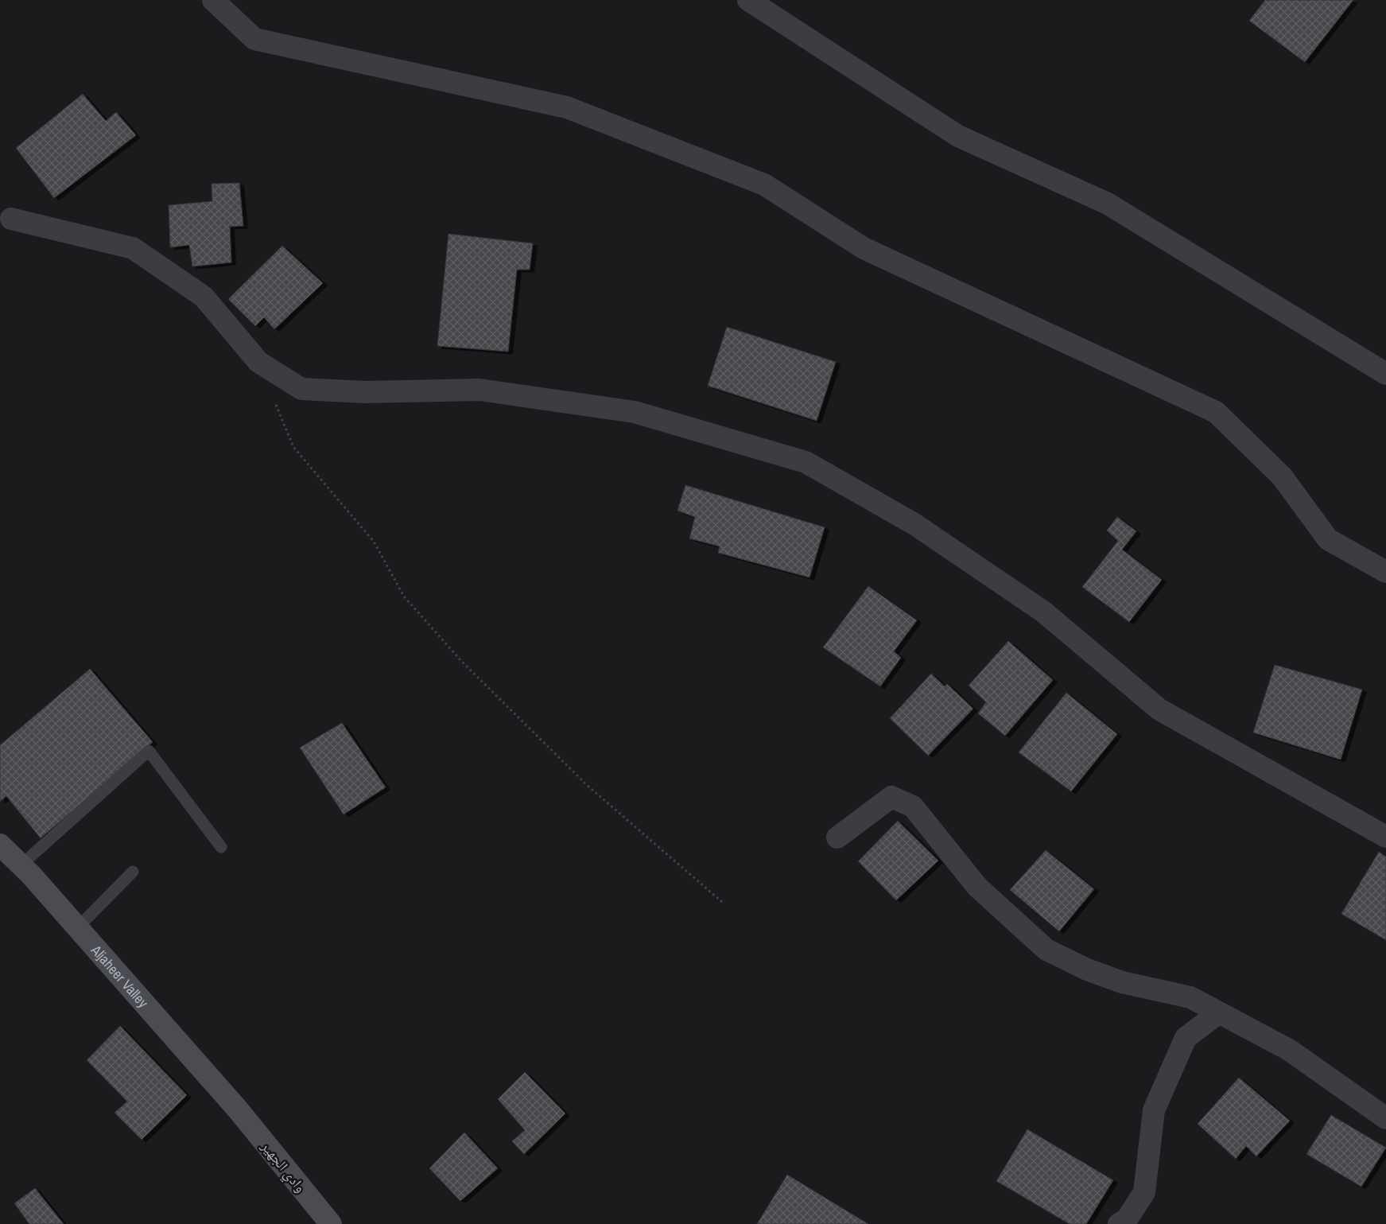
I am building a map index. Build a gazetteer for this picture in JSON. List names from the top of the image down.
{
  "streets": {
    "street": ["Aljaheer Valley", "وادي الجهير"]
  },
  "crossings": [
    ["Aljaheer Valley", "وادي الجهير"]
  ]
}
